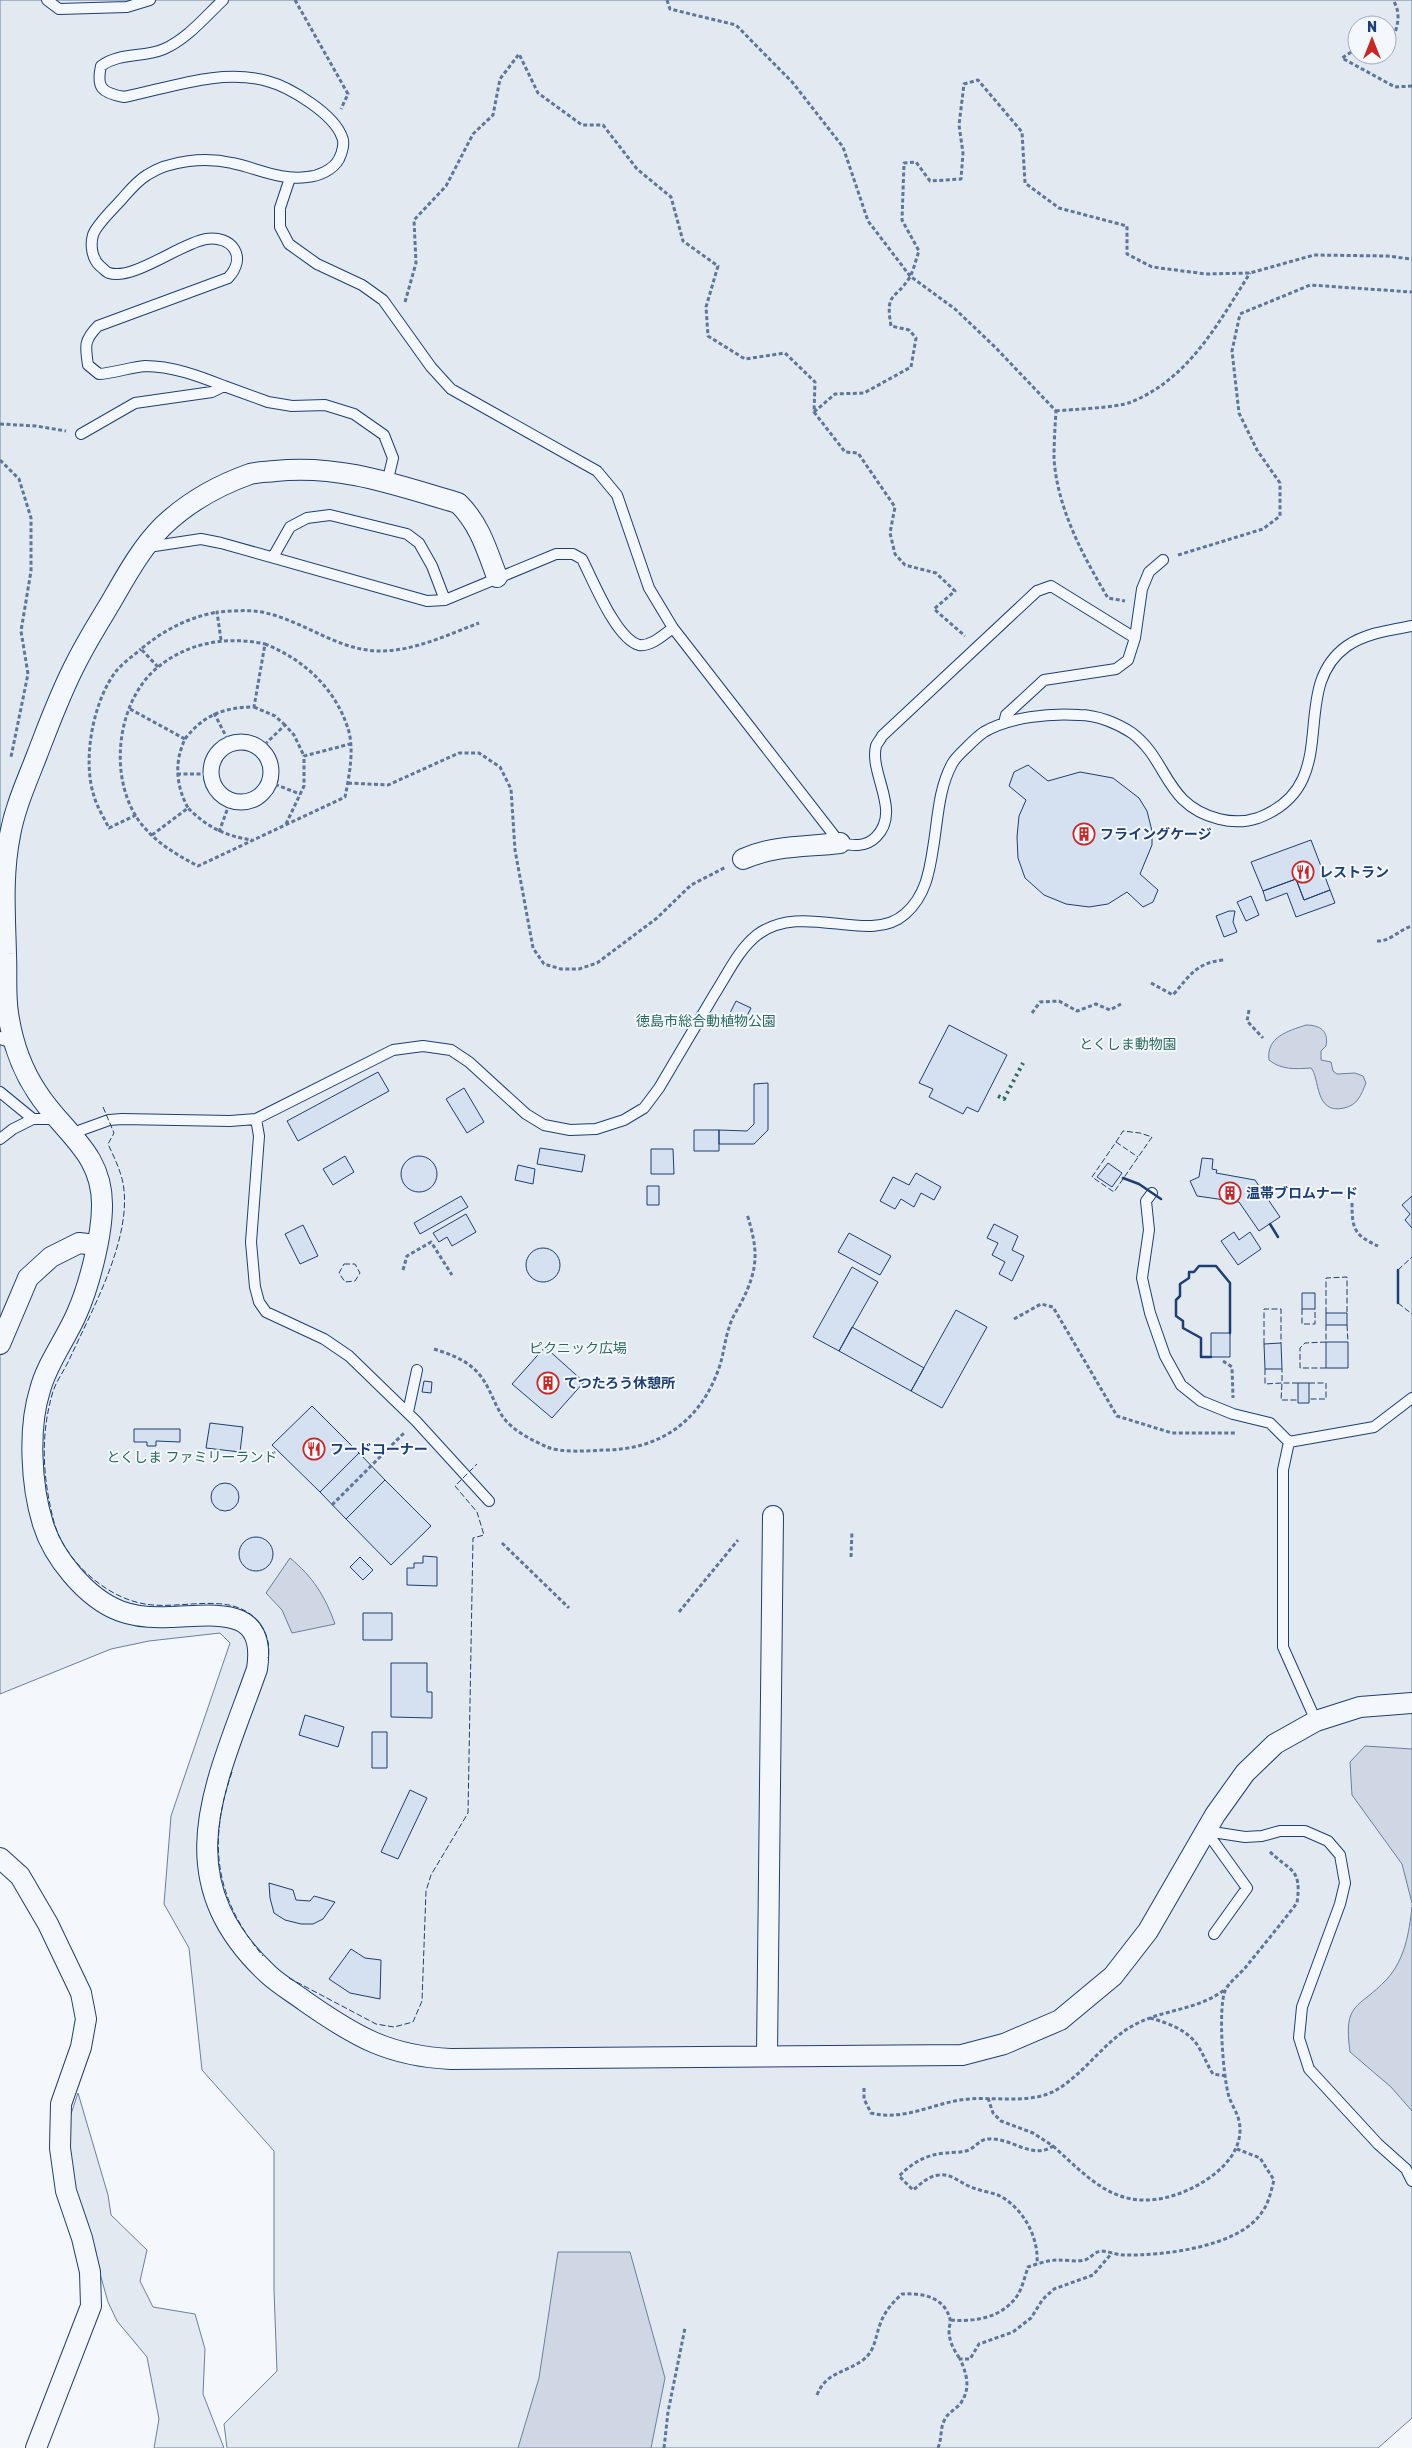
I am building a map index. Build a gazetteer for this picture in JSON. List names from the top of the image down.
{
  "parks": [
    "徳島市総合動植物公園",
    "とくしま動物園",
    "ピクニック広場",
    "とくしま ファミリーランド"
  ],
  "places": {
    "building": ["フライングケージ", "温帯ブロムナード", "てつたろう休憩所"],
    "restaurant": ["レストラン", "フードコーナー"]
  },
  "north": "top"
}
